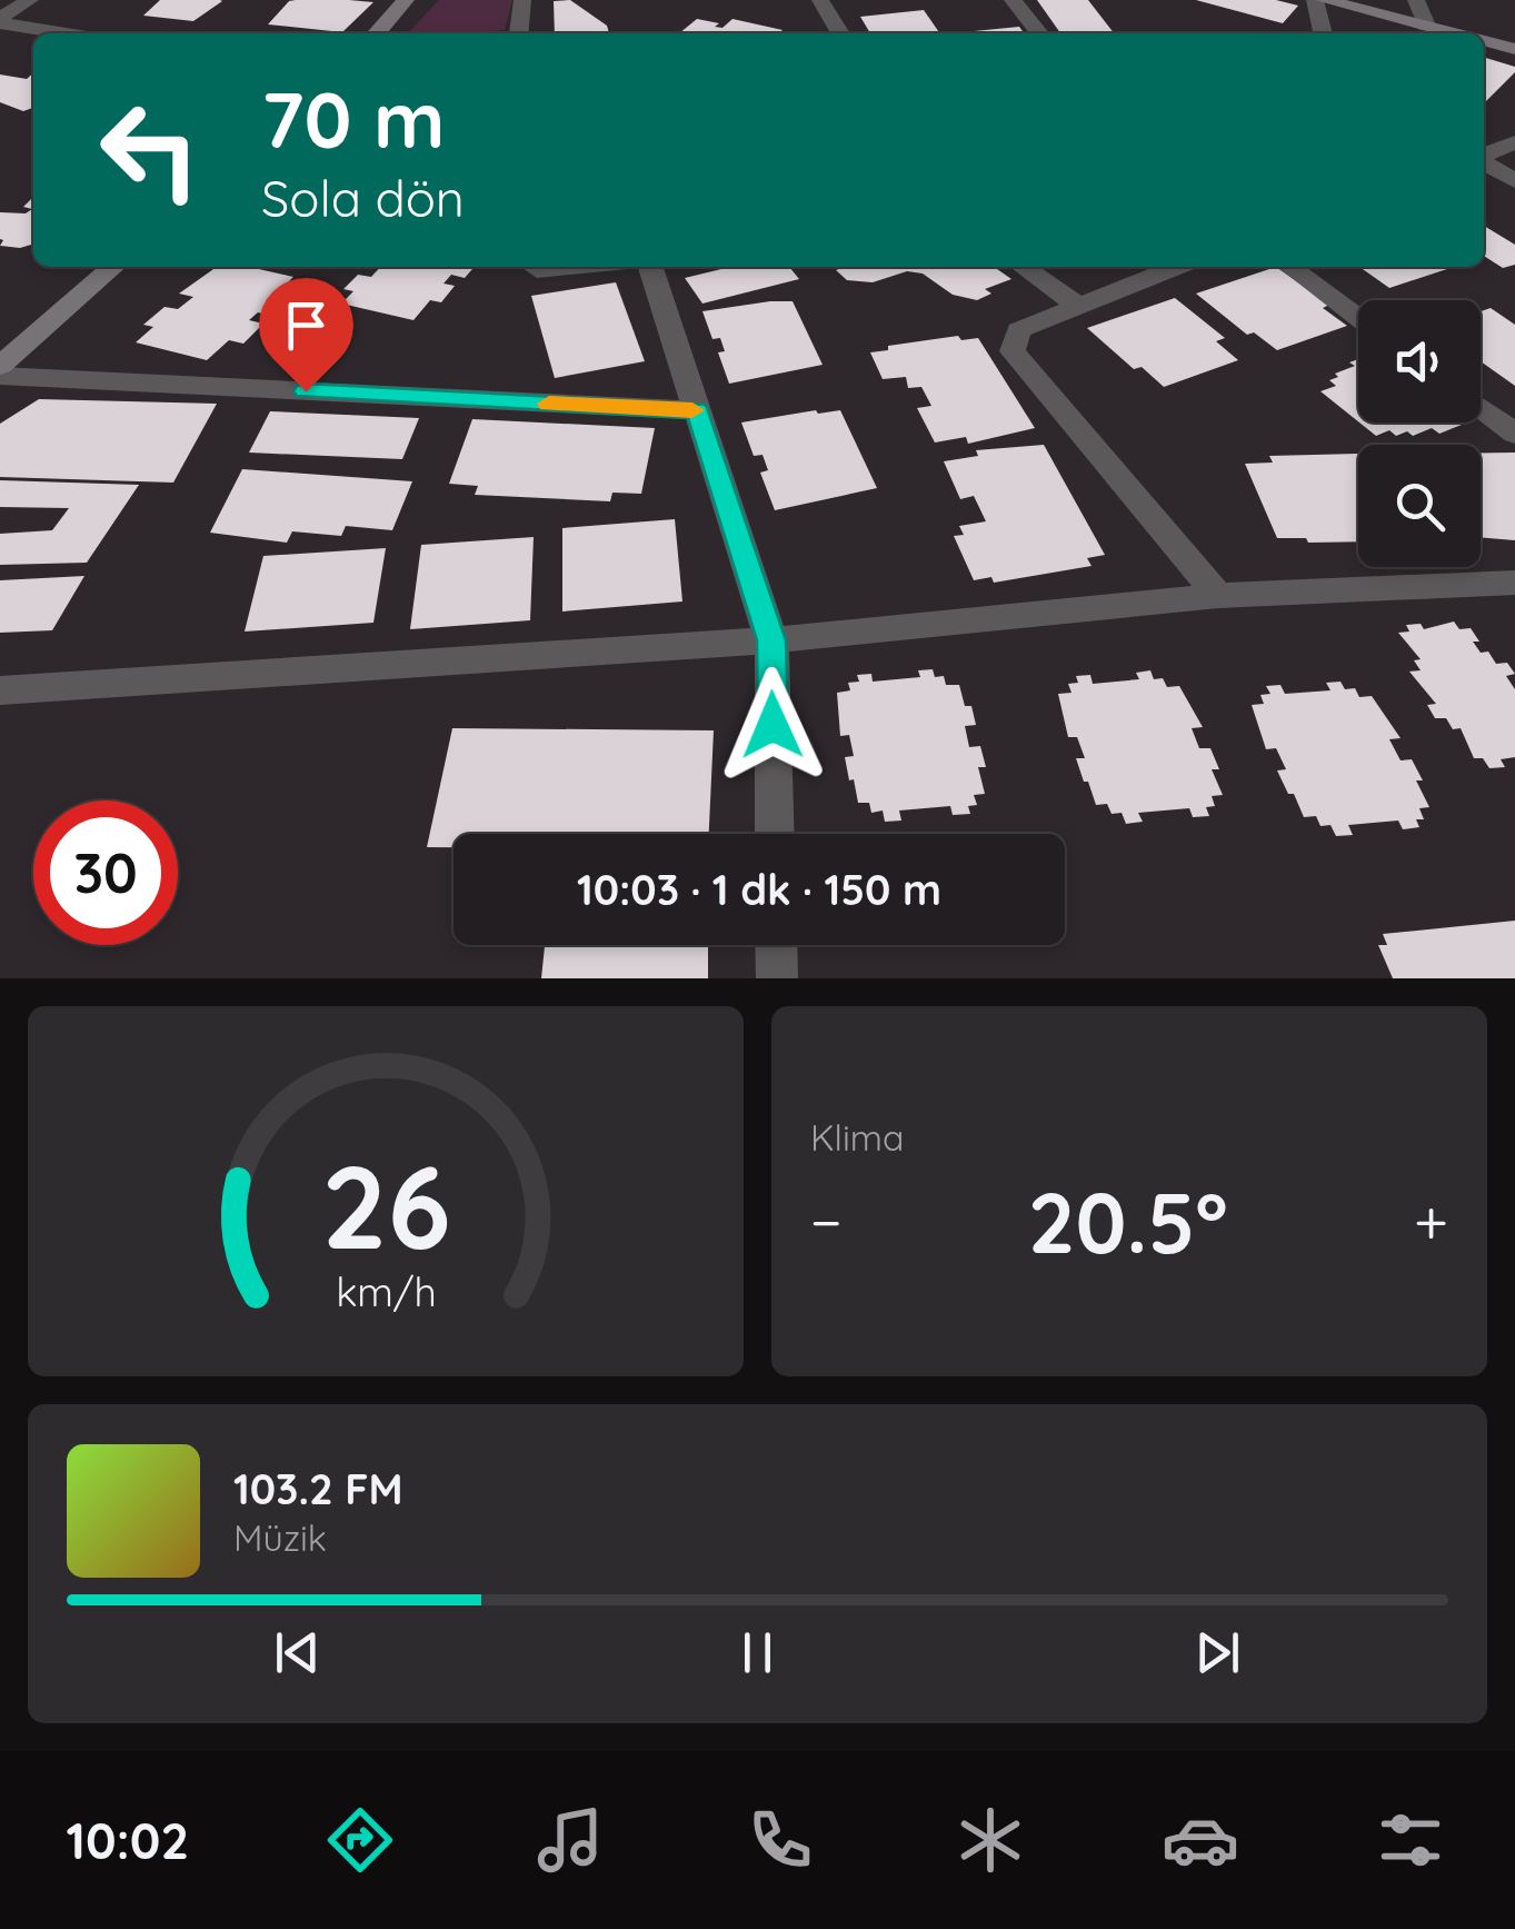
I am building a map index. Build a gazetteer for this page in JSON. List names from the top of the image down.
{
  "page": {
    "turn": ["70 m", "Sola dön"],
    "limit": "30",
    "trip": "10:03 · 1 dk · 150 m",
    "tile": "Klima",
    "heat": ["−", "20.5°", "+"],
    "song": ["103.2 FM", "Müzik"],
    "tabs": "10:02",
    "gauge": ["26", "km/h"]
  }
}
